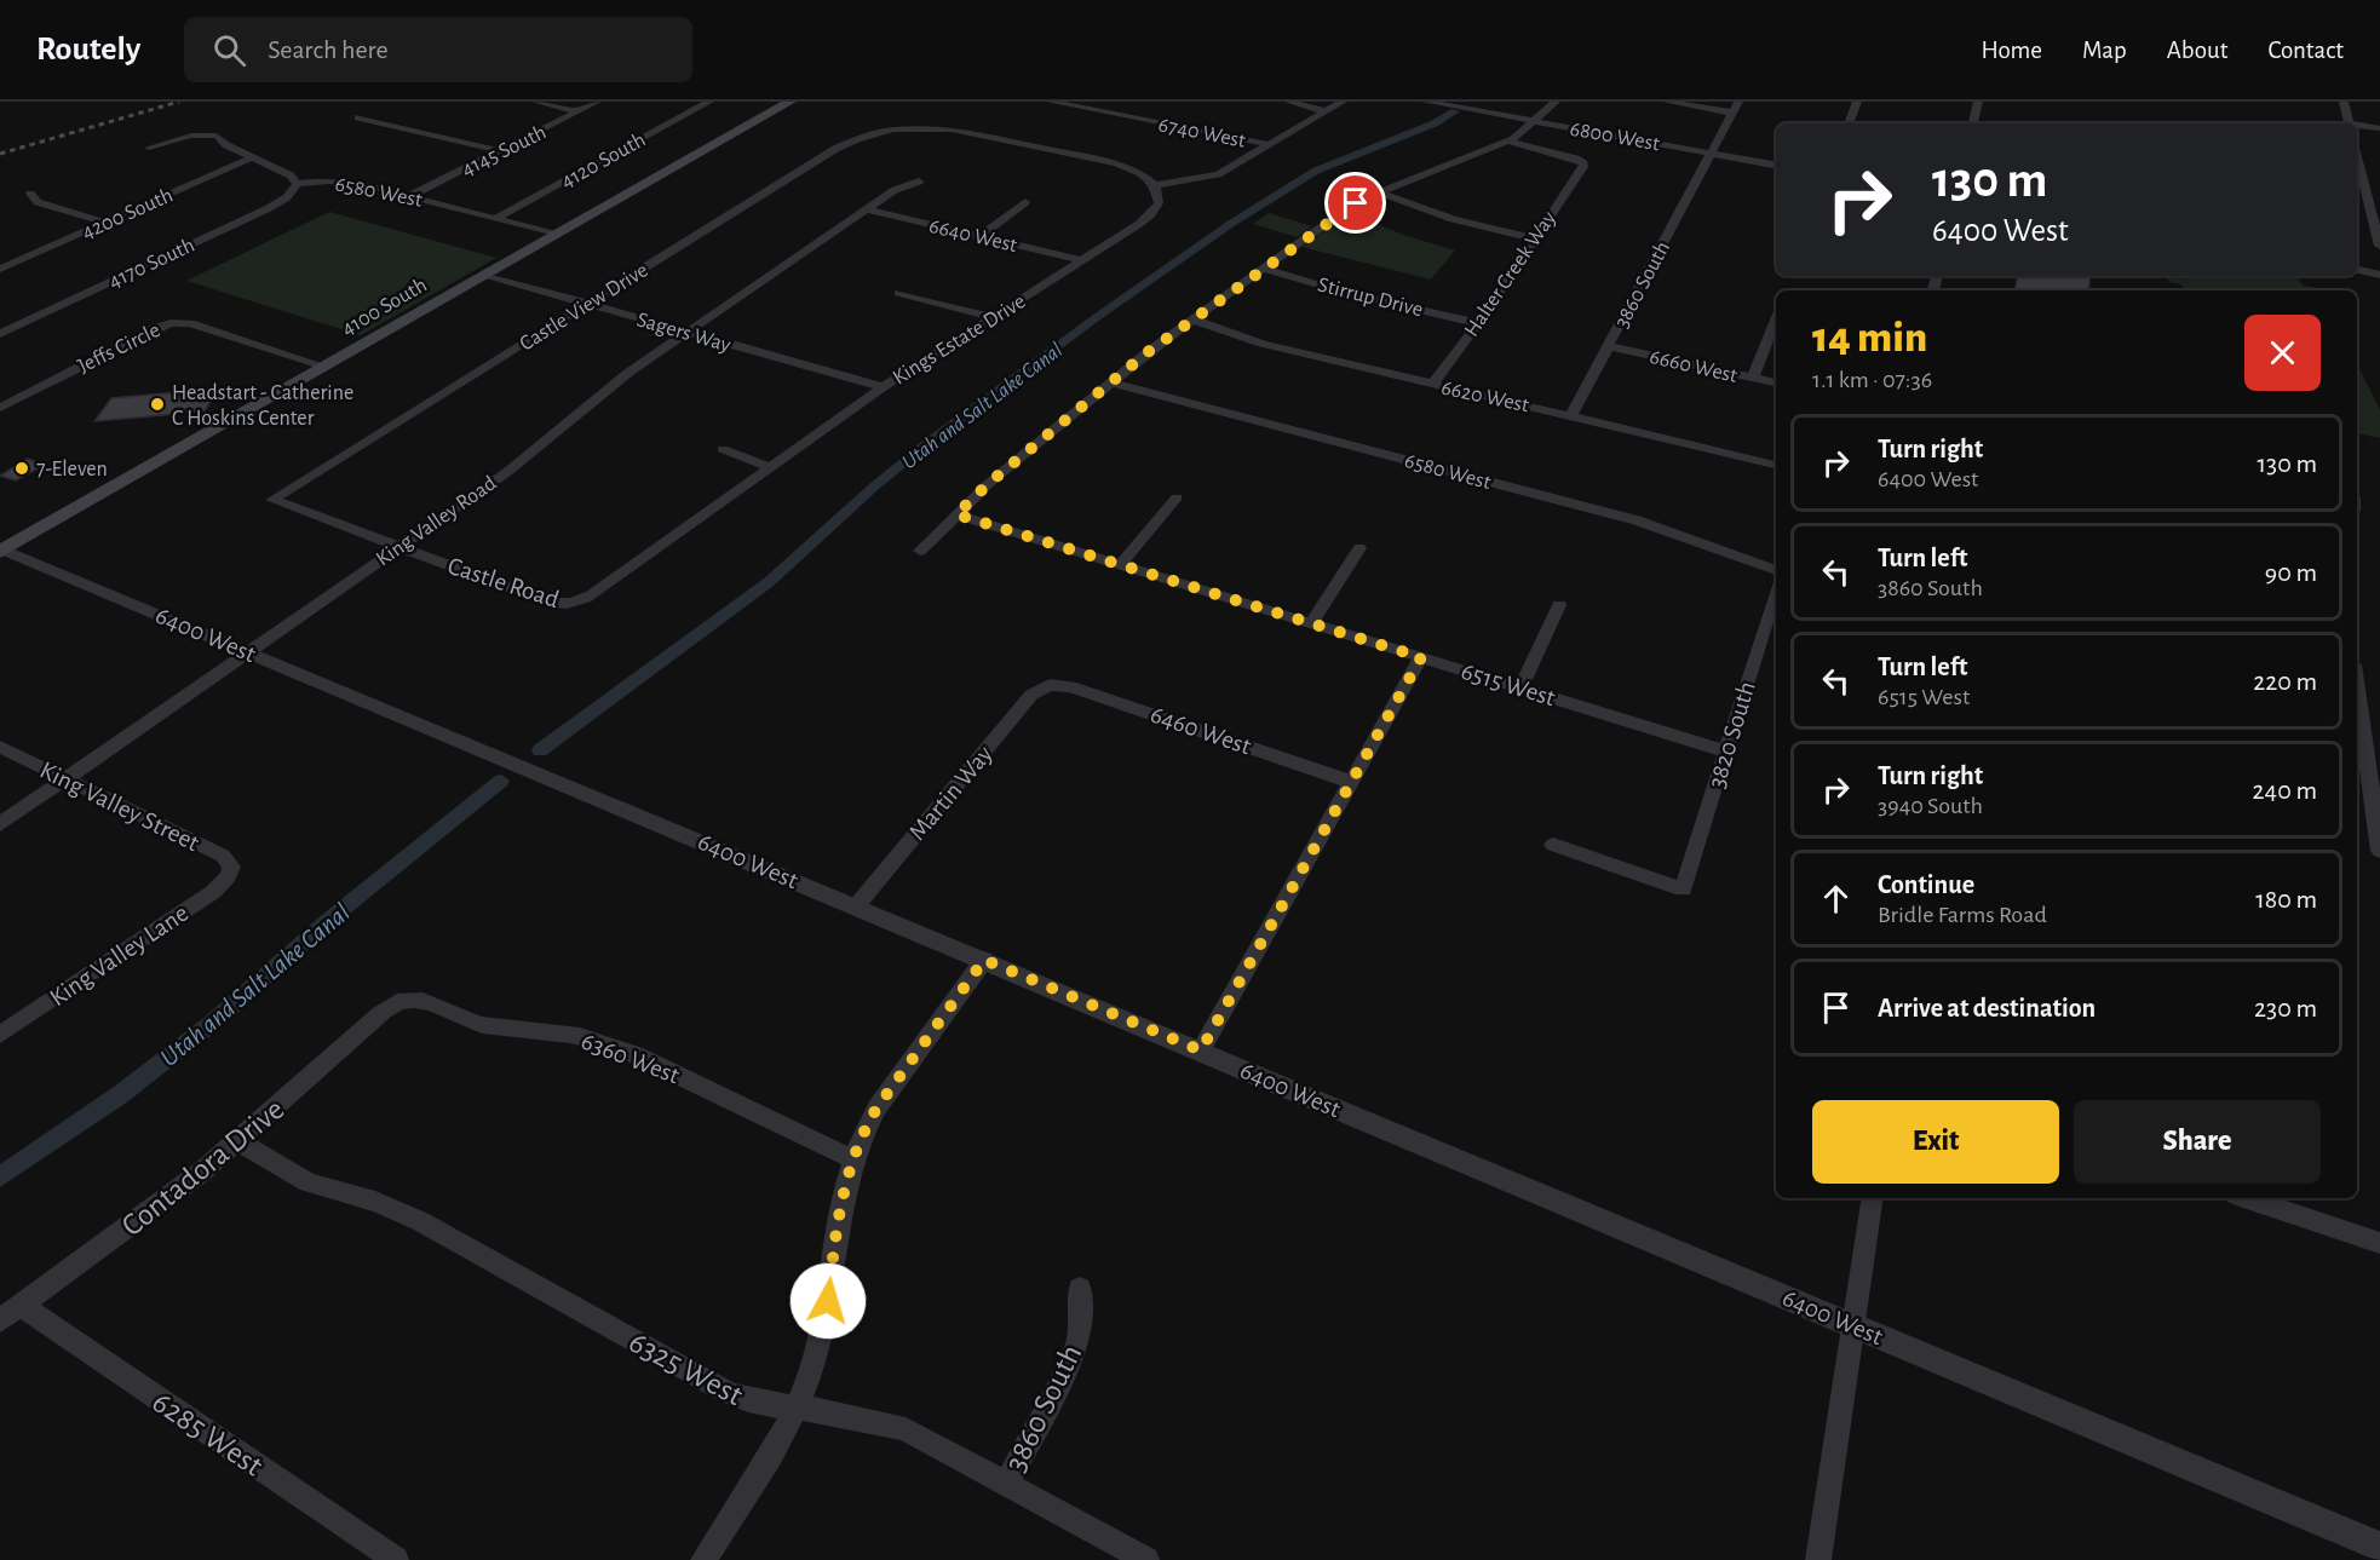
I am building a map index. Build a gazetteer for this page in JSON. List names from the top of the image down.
{
  "streets": {
    "main road": ["4100 South"],
    "street": [
      "6740 West",
      "6800 West",
      "4145 South",
      "4120 South",
      "6580 West",
      "4200 South",
      "6640 West",
      "4170 South",
      "Halter Creek Way",
      "3860 South",
      "Stirrup Drive",
      "Castle View Drive",
      "Sagers Way",
      "Kings Estate Drive",
      "Jeffs Circle",
      "6660 West",
      "6620 West",
      "King Valley Road",
      "Castle Road",
      "6400 West",
      "6515 West",
      "6460 West",
      "3820 South",
      "Martin Way",
      "King Valley Street",
      "King Valley Lane",
      "6360 West",
      "Contadora Drive",
      "6325 West",
      "6285 West"
    ]
  },
  "crossings": [
    ["6800 West", "3860 South"],
    ["4145 South", "6580 West"],
    ["4120 South", "6580 West"],
    ["6580 West", "4170 South"],
    ["6580 West", "4100 South"],
    ["6640 West", "Kings Estate Drive"],
    ["6640 West", "King Valley Road"],
    ["Halter Creek Way", "Stirrup Drive"],
    ["Halter Creek Way", "6620 West"],
    ["3860 South", "6660 West"],
    ["3860 South", "6620 West"],
    ["3860 South", "6325 West"],
    ["4100 South", "Sagers Way"],
    ["4100 South", "Jeffs Circle"],
    ["4100 South", "6400 West"],
    ["Castle View Drive", "Sagers Way"],
    ["Castle View Drive", "Kings Estate Drive"],
    ["Castle View Drive", "Castle Road"],
    ["Sagers Way", "Kings Estate Drive"],
    ["Sagers Way", "King Valley Road"],
    ["Kings Estate Drive", "Castle Road"],
    ["King Valley Road", "Castle Road"],
    ["King Valley Road", "6400 West"],
    ["King Valley Road", "King Valley Street"],
    ["6400 West", "Martin Way"],
    ["6515 West", "3820 South"],
    ["6460 West", "Martin Way"],
    ["King Valley Street", "King Valley Lane"],
    ["6360 West", "Contadora Drive"],
    ["Contadora Drive", "6325 West"],
    ["Contadora Drive", "6285 West"]
  ],
  "water": ["Utah and Salt Lake Canal"],
  "places": ["Headstart - Catherine C Hoskins Center", "7-Eleven"],
  "page": {
    "header": "Routely",
    "search": "Search here",
    "nav": [
      "Home",
      "Map",
      "About",
      "Contact"
    ],
    "turn": ["130 m", "6400 West"],
    "heading": ["14 min", "1.1 km · 07:36"],
    "list": [
      {
        "name": "Turn right",
        "note": "6400 West",
        "value": "130 m"
      },
      {
        "name": "Turn left",
        "note": "3860 South",
        "value": "90 m"
      },
      {
        "name": "Turn left",
        "note": "6515 West",
        "value": "220 m"
      },
      {
        "name": "Turn right",
        "note": "3940 South",
        "value": "240 m"
      },
      {
        "name": "Continue",
        "note": "Bridle Farms Road",
        "value": "180 m"
      },
      {
        "name": "Arrive at destination",
        "value": "230 m"
      }
    ],
    "buttons": ["Exit", "Share"]
  }
}
